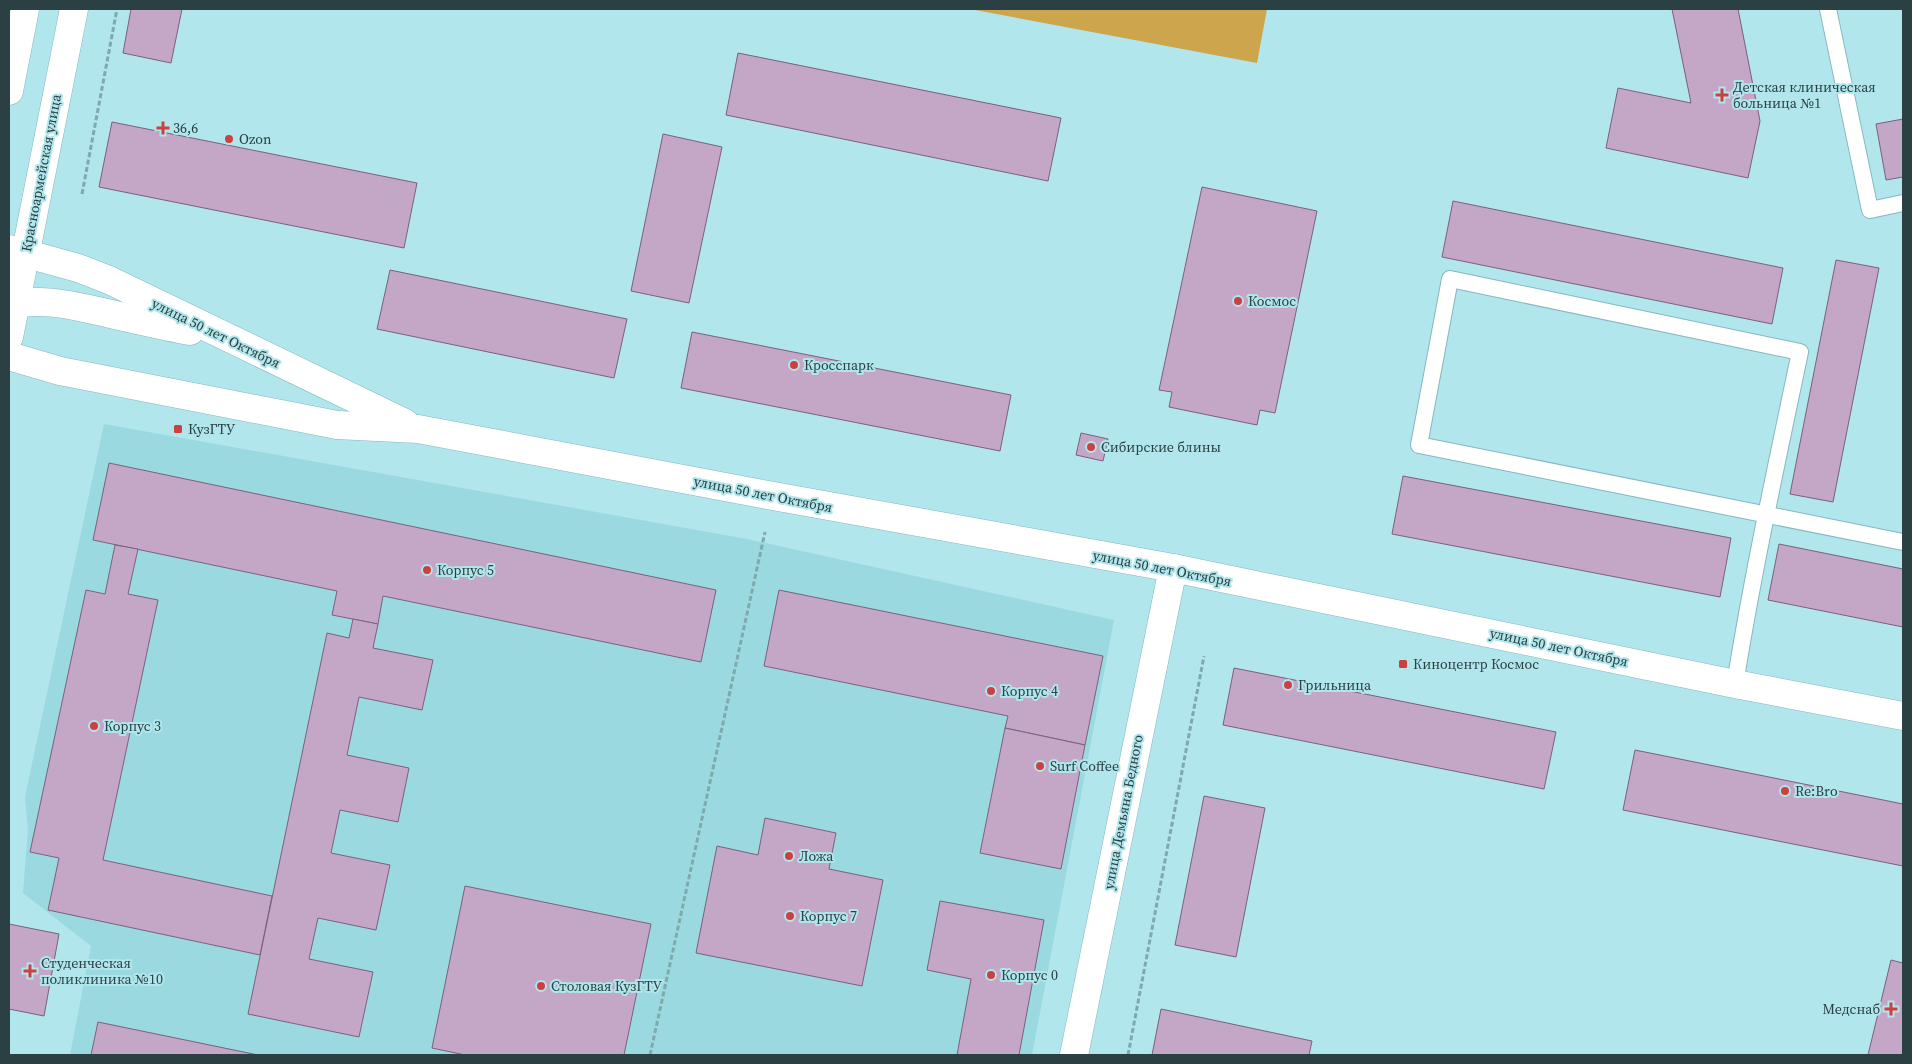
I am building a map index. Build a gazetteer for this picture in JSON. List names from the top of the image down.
{
  "streets": {
    "street": ["Красноармейская улица", "улица 50 лет Октября", "улица Демьяна Бедного"]
  },
  "crossings": [
    ["Красноармейская улица", "улица 50 лет Октября"],
    ["улица 50 лет Октября", "улица Демьяна Бедного"]
  ],
  "places": {
    "health": [
      "Детская клиническая больница №1",
      "36,6",
      "Студенческая поликлиника №10",
      "Медснаб"
    ],
    "other": [
      "Ozon",
      "Космос",
      "Кросспарк",
      "Сибирские блины",
      "Корпус 5",
      "Грильница",
      "Корпус 4",
      "Корпус 3",
      "Surf Coffee",
      "Re:Bro",
      "Ложа",
      "Корпус 7",
      "Корпус 0",
      "Столовая КузГТУ"
    ],
    "transit": ["КузГТУ", "Киноцентр Космос"]
  }
}
